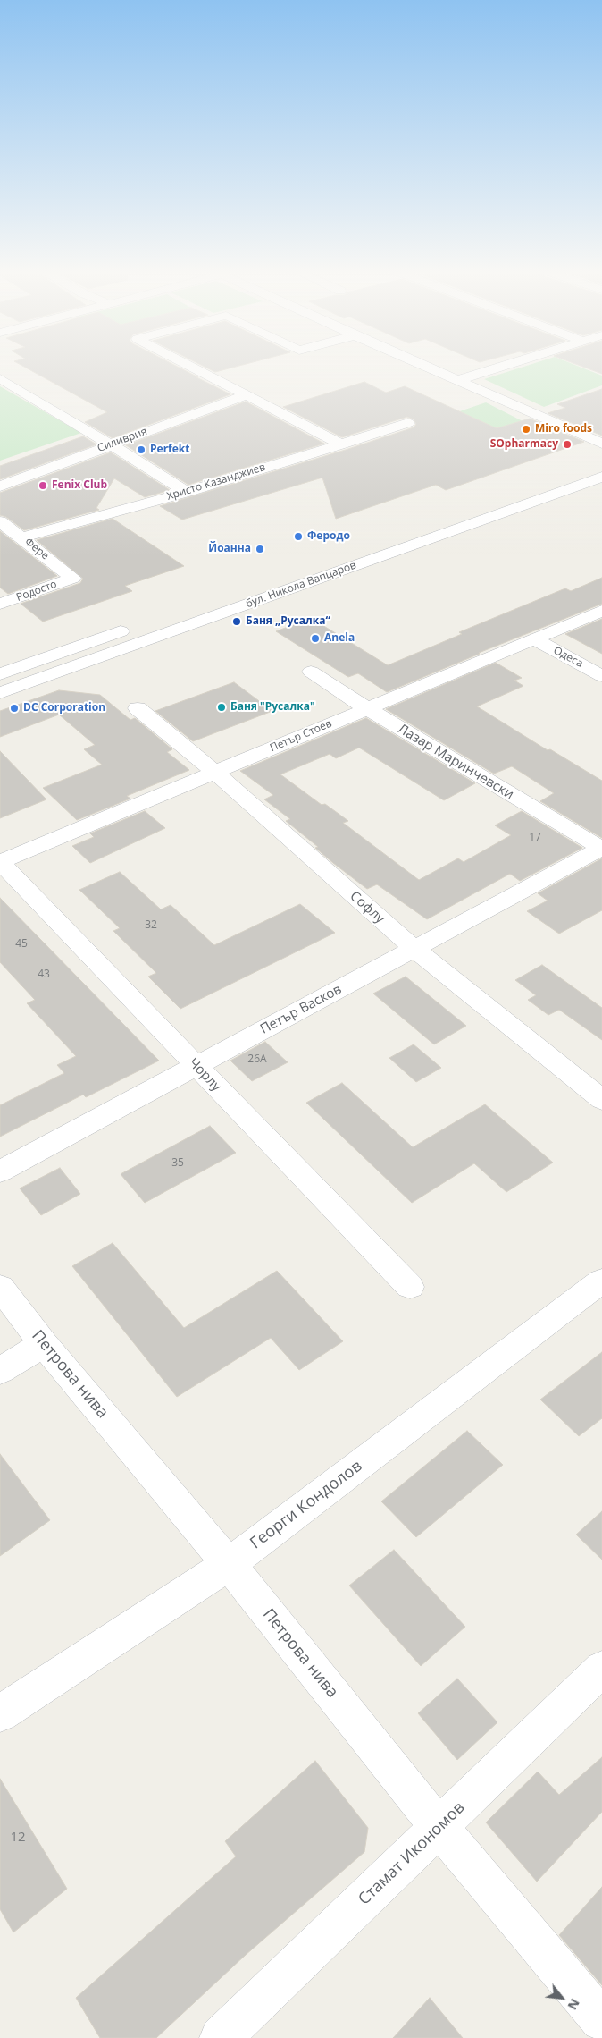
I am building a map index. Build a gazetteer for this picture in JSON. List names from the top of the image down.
{
  "streets": {
    "street": [
      "Силиврия",
      "Христо Казанджиев",
      "Фере",
      "бул. Никола Вапцаров",
      "Родосто",
      "Одеса",
      "Петър Стоев",
      "Лазар Маринчевски",
      "Софлу",
      "Петър Васков",
      "Чорлу",
      "Петрова нива",
      "Георги Кондолов",
      "Стамат Икономов"
    ]
  },
  "crossings": [
    ["Христо Казанджиев", "Фере"],
    ["Фере", "Родосто"],
    ["Одеса", "Петър Стоев"],
    ["Петър Стоев", "Лазар Маринчевски"],
    ["Петър Стоев", "Софлу"],
    ["Петър Стоев", "Чорлу"],
    ["Лазар Маринчевски", "Петър Васков"],
    ["Софлу", "Петър Васков"],
    ["Петър Васков", "Чорлу"],
    ["Петрова нива", "Георги Кондолов"],
    ["Петрова нива", "Стамат Икономов"]
  ],
  "places": [
    "Miro foods",
    "SOpharmacy",
    "Perfekt",
    "Fenix Club",
    "Феродо",
    "Йоанна",
    "Баня „Русалка“",
    "Anela",
    "Баня \"Русалка\"",
    "DC Corporation"
  ],
  "house_numbers": [
    "17",
    "32",
    "45",
    "43",
    "26А",
    "35",
    "12"
  ],
  "north": "bottom right"
}
